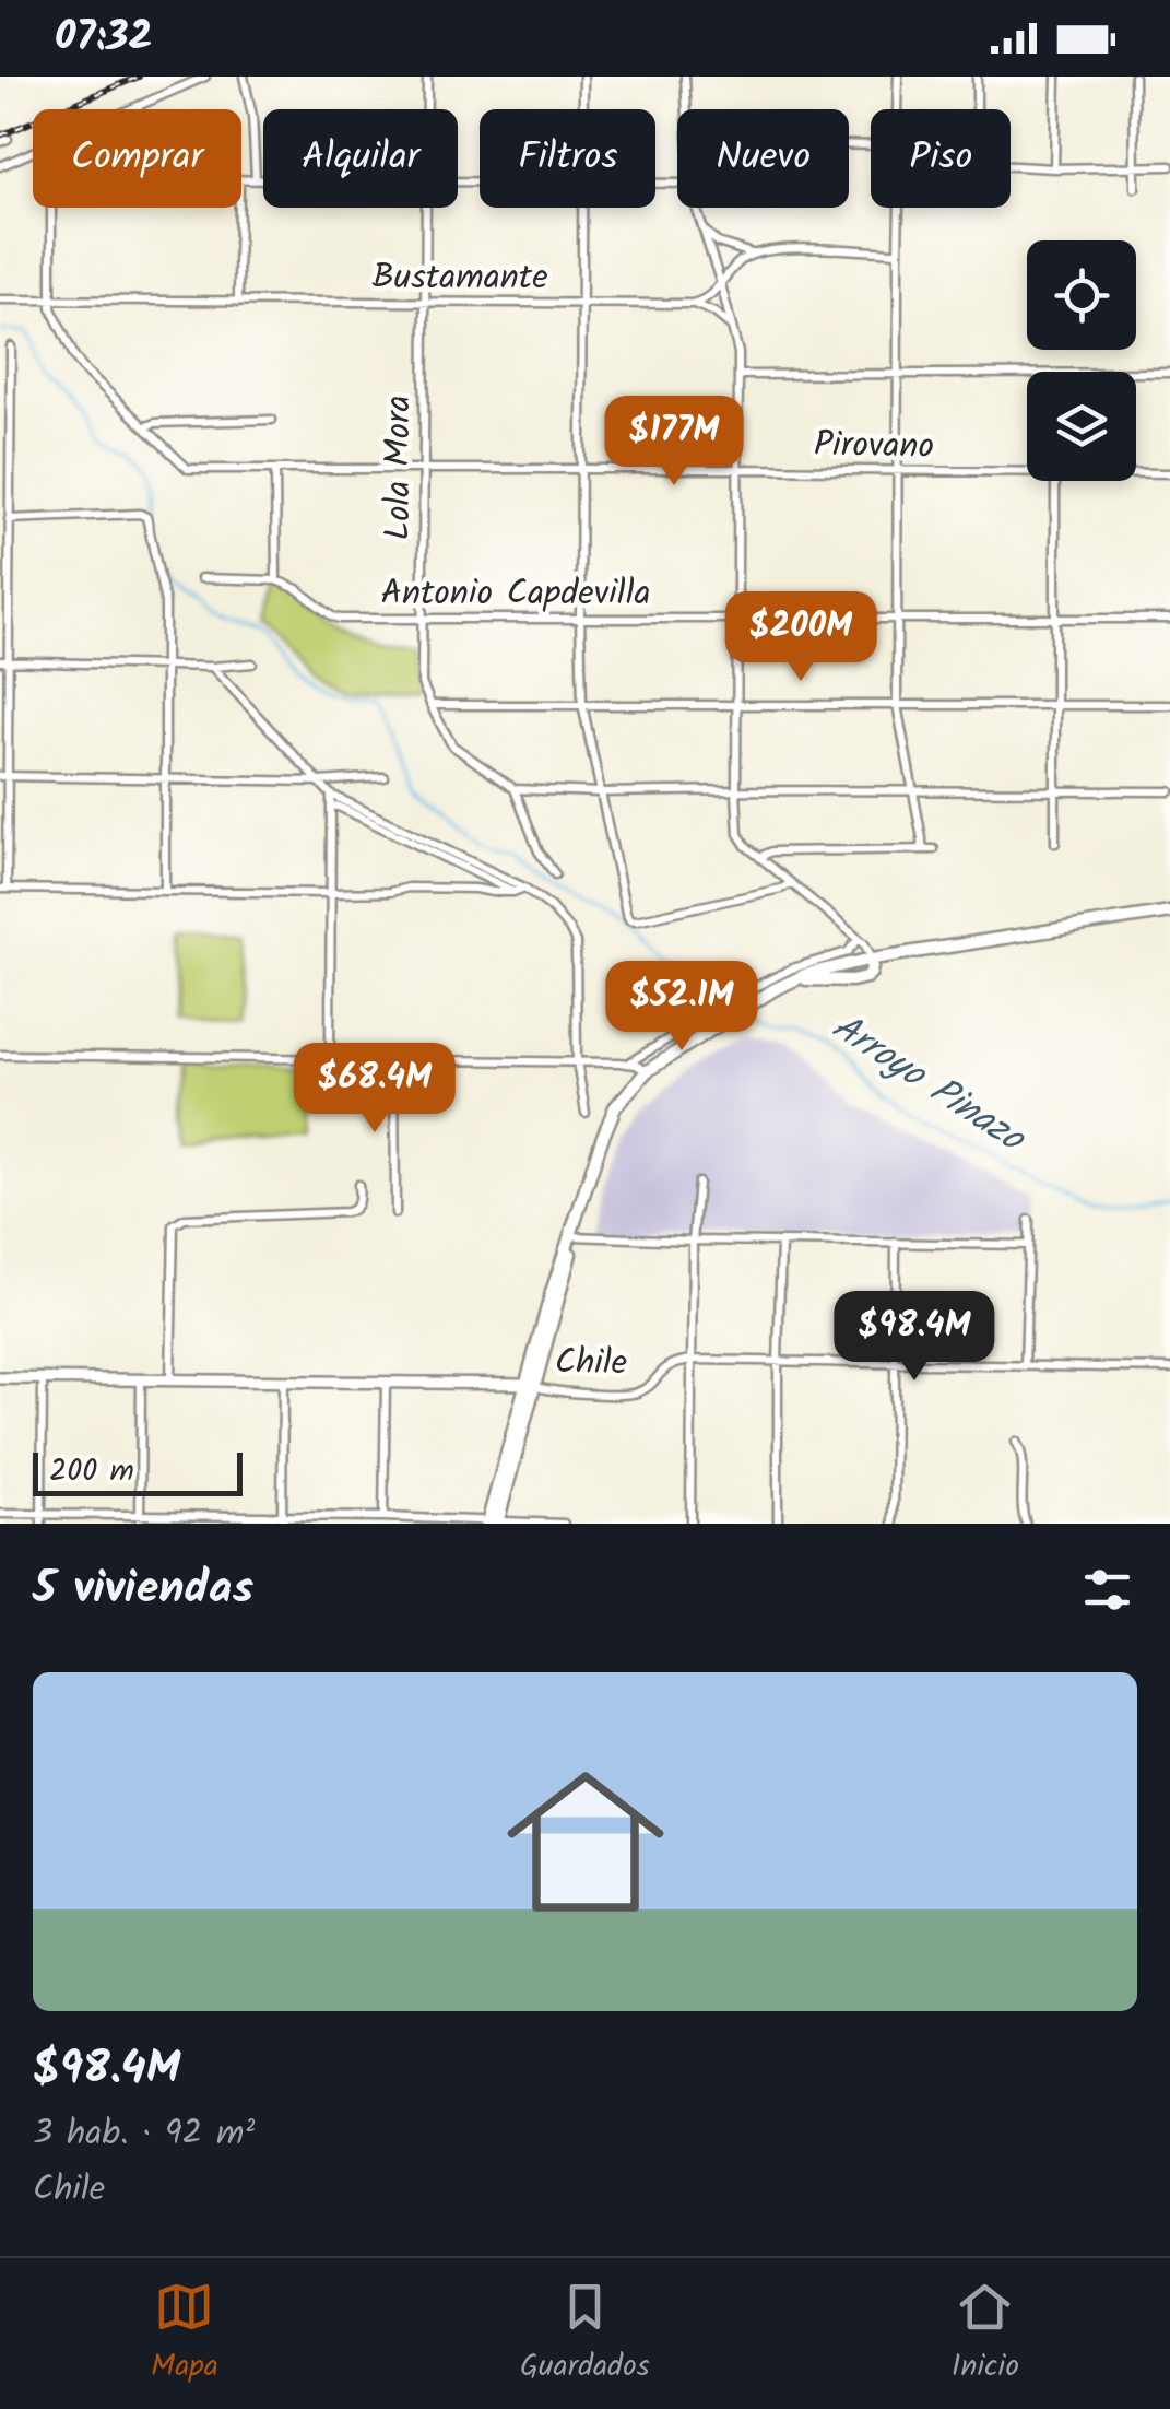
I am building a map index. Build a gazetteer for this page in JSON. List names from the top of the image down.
{
  "streets": {
    "street": [
      "Bustamante",
      "Pirovano",
      "Lola Mora",
      "Antonio Capdevilla",
      "Chile"
    ]
  },
  "crossings": [
    ["Bustamante", "Lola Mora"],
    ["Pirovano", "Lola Mora"],
    ["Lola Mora", "Antonio Capdevilla"]
  ],
  "water": ["Arroyo Pinazo"],
  "scale_bar": "200 m",
  "page": {
    "status": "07:32",
    "chip": [
      "Comprar",
      "Alquilar",
      "Filtros",
      "Nuevo",
      "Piso"
    ],
    "price": [
      "$177M",
      "$200M",
      "$52.1M",
      "$68.4M",
      "$98.4M"
    ],
    "scale": "200 m",
    "heading": "5 viviendas",
    "list": [
      {
        "name": "$98.4M",
        "note": "3 hab. · 92 m² · Chile"
      }
    ],
    "tabs": ["Mapa", "Guardados", "Inicio"]
  }
}
